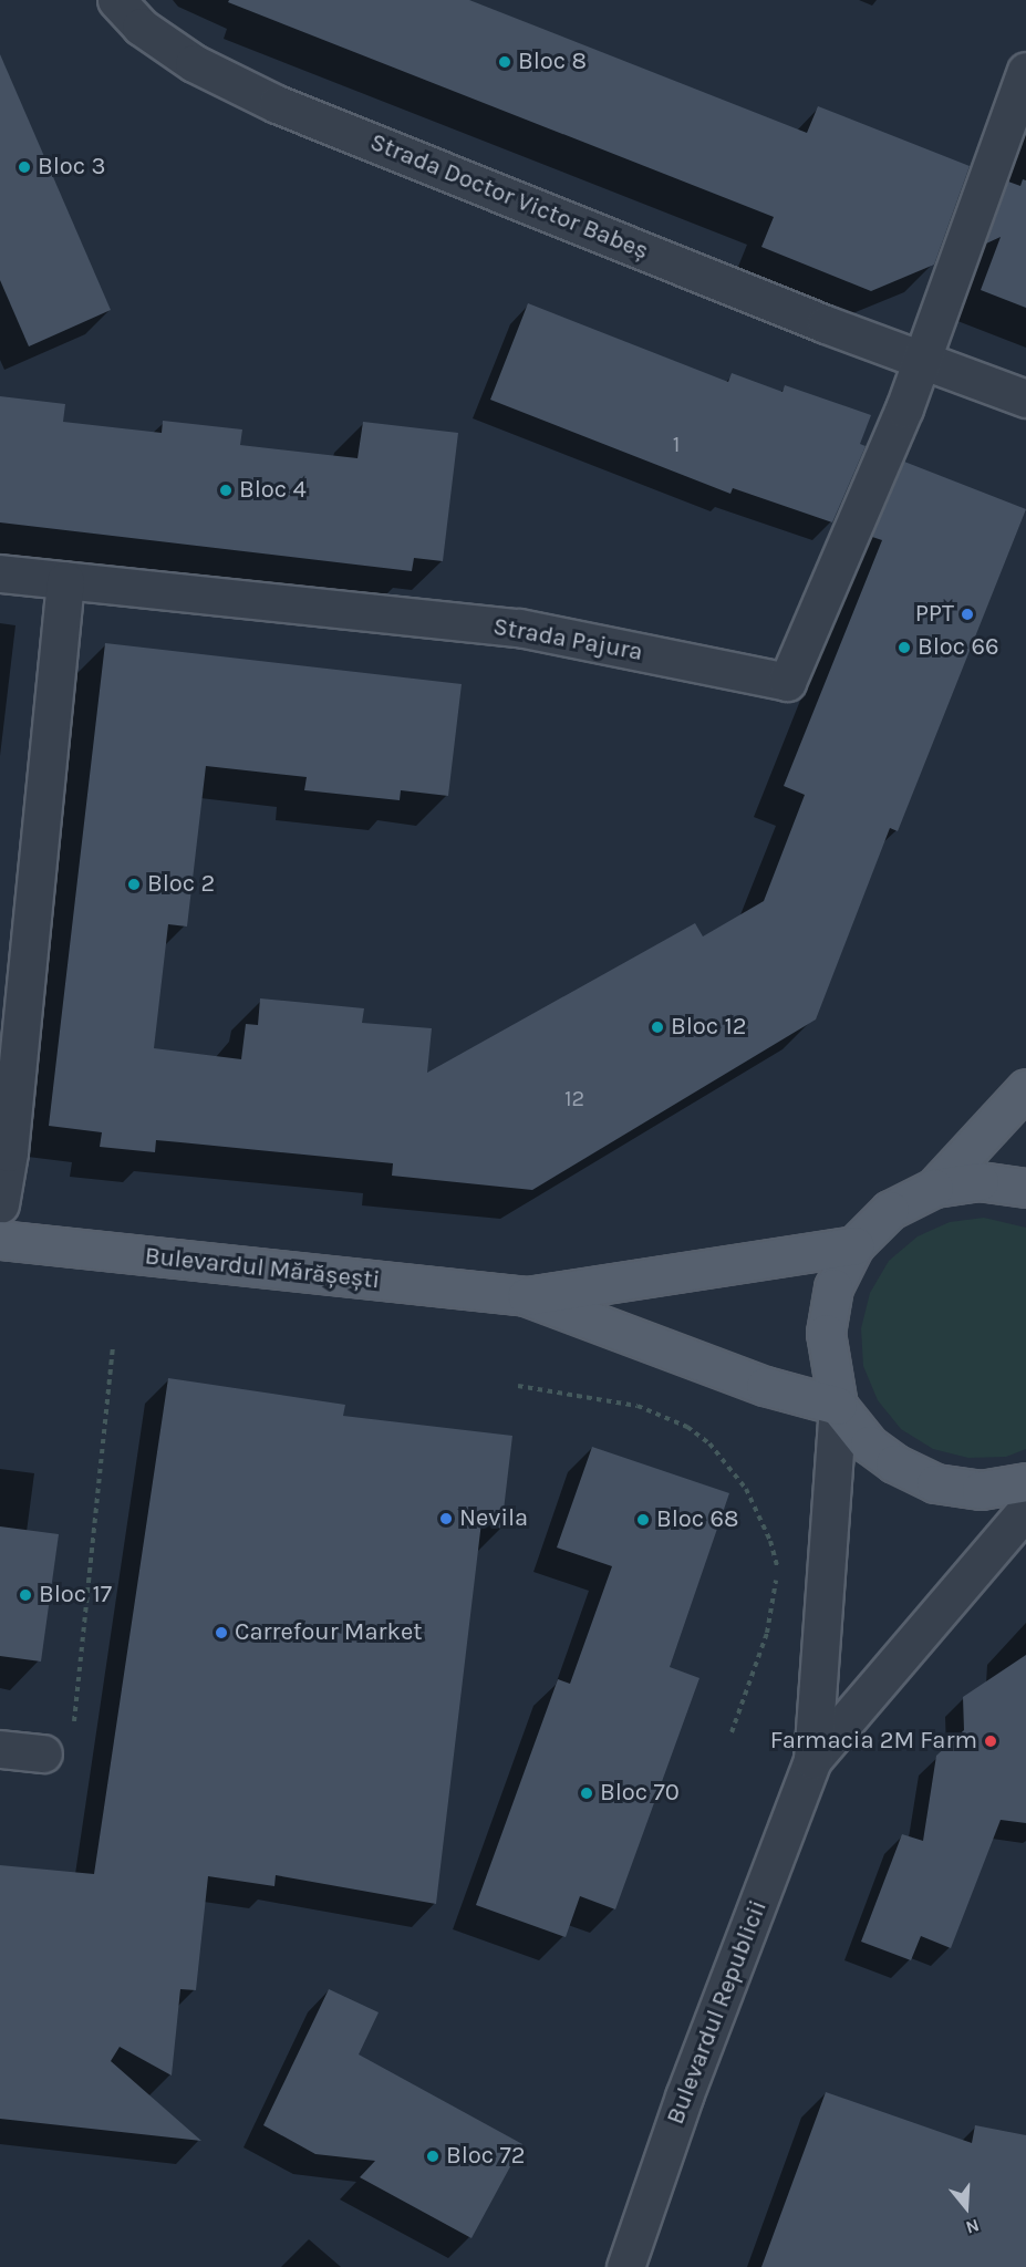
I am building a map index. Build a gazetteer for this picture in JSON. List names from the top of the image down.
{
  "streets": {
    "main road": ["Bulevardul Mărășești"],
    "street": ["Strada Doctor Victor Babeș", "Strada Pajura", "Bulevardul Republicii"]
  },
  "crossings": [
    ["Strada Doctor Victor Babeș", "Strada Pajura"],
    ["Bulevardul Mărășești", "Bulevardul Republicii"]
  ],
  "places": [
    "Bloc 8",
    "Bloc 3",
    "Bloc 4",
    "PPT",
    "Bloc 66",
    "Bloc 2",
    "Bloc 12",
    "Nevila",
    "Bloc 68",
    "Bloc 17",
    "Carrefour Market",
    "Farmacia 2M Farm",
    "Bloc 70",
    "Bloc 72"
  ],
  "house_numbers": ["1", "12"],
  "north": "bottom"
}
